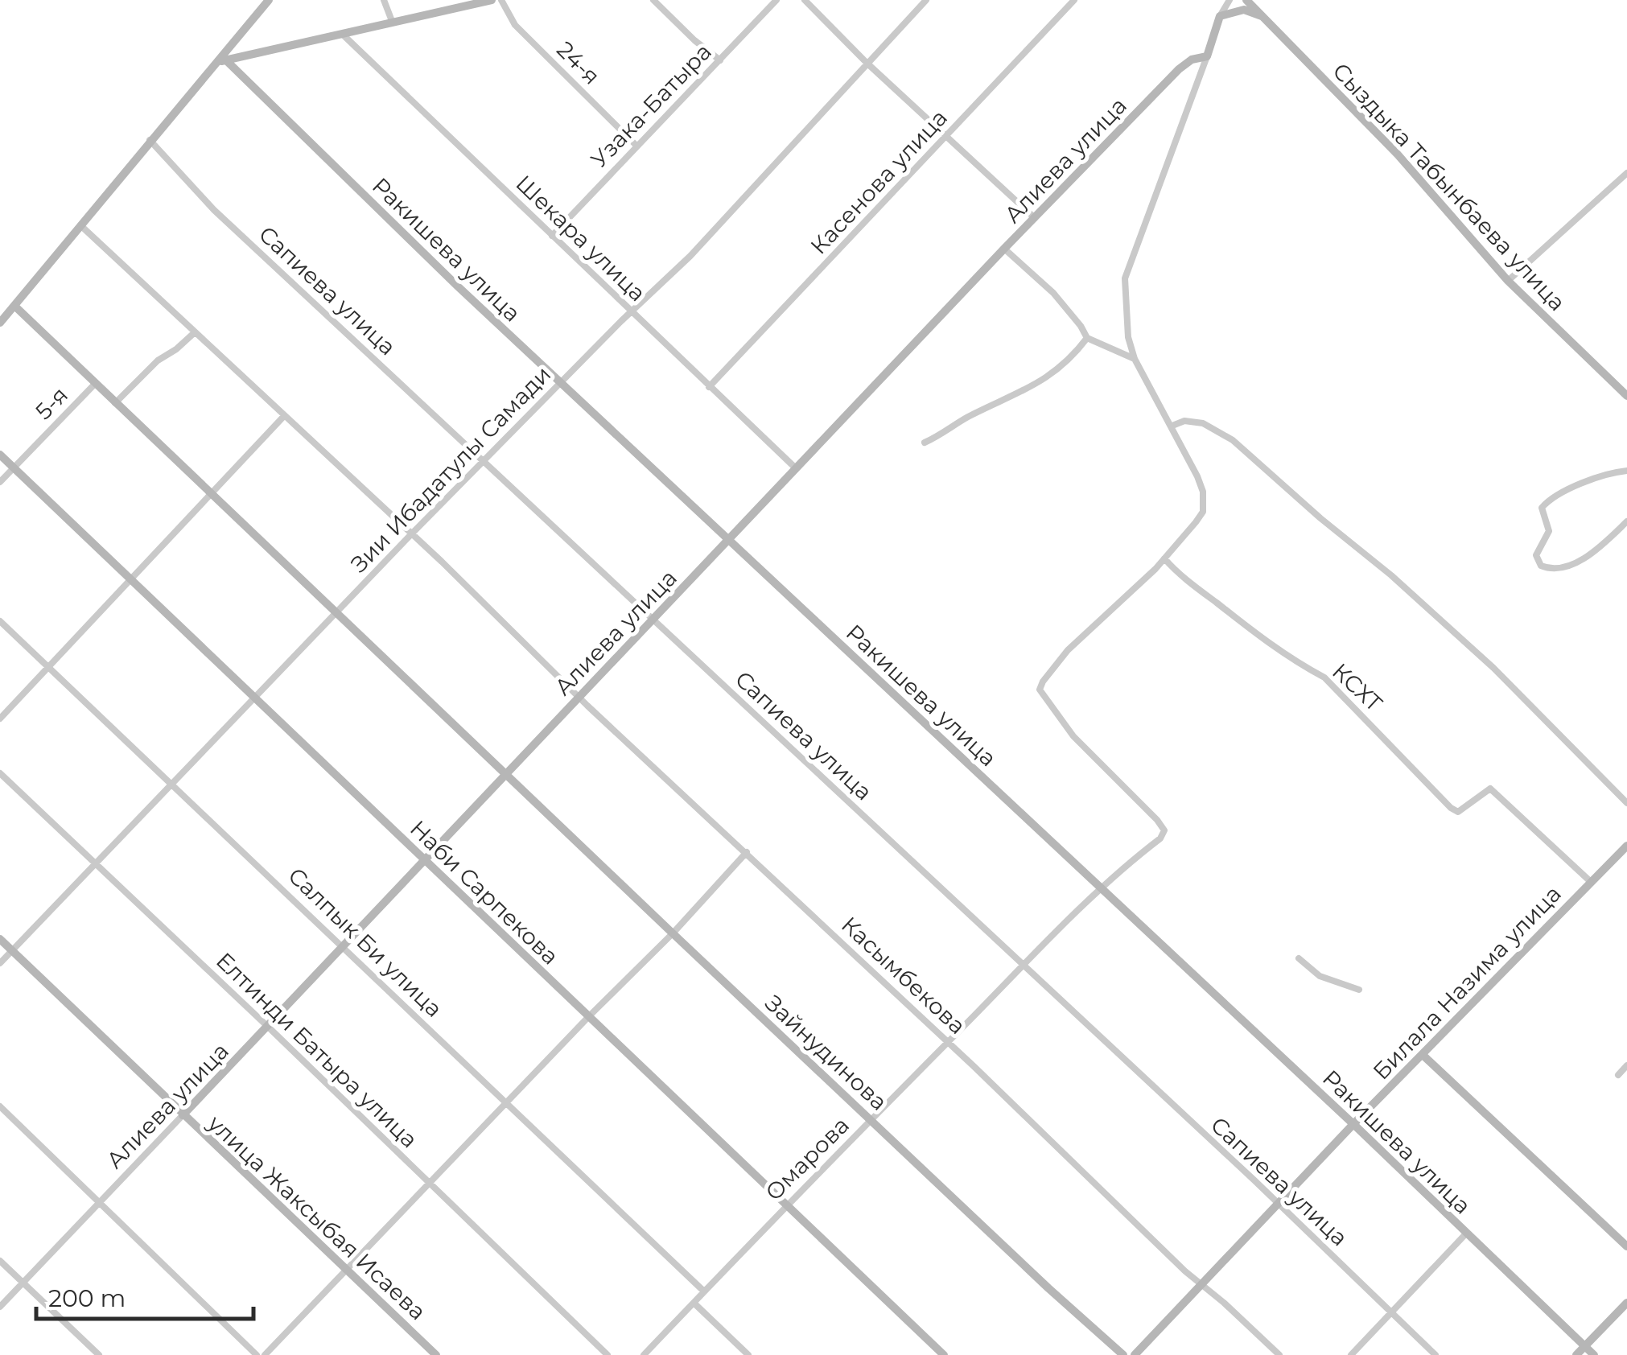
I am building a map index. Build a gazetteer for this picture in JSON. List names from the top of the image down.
{
  "streets": {
    "street": [
      "24-я",
      "Узака-Батыра",
      "Алиева улица",
      "Касенова улица",
      "Сыздыка Табынбаева улица",
      "Шекара улица",
      "Ракишева улица",
      "Сапиева улица",
      "5-я",
      "Зии Ибадатулы Самади",
      "КСХТ",
      "Наби Сарпекова",
      "Салпык Би улица",
      "Касымбекова",
      "Билала Назима улица",
      "Елтинди Батыра улица",
      "Зайнудинова",
      "Омарова",
      "улица Жаксыбая Исаева"
    ]
  },
  "crossings": [
    ["24-я", "Узака-Батыра"],
    ["Узака-Батыра", "Шекара улица"],
    ["Алиева улица", "Шекара улица"],
    ["Алиева улица", "Ракишева улица"],
    ["Алиева улица", "Сапиева улица"],
    ["Алиева улица", "Наби Сарпекова"],
    ["Алиева улица", "Салпык Би улица"],
    ["Алиева улица", "Касымбекова"],
    ["Алиева улица", "Елтинди Батыра улица"],
    ["Алиева улица", "Зайнудинова"],
    ["Алиева улица", "улица Жаксыбая Исаева"],
    ["Касенова улица", "Шекара улица"],
    ["Шекара улица", "Зии Ибадатулы Самади"],
    ["Ракишева улица", "Зии Ибадатулы Самади"],
    ["Ракишева улица", "Билала Назима улица"],
    ["Ракишева улица", "Омарова"],
    ["Сапиева улица", "Зии Ибадатулы Самади"],
    ["Сапиева улица", "Билала Назима улица"],
    ["Сапиева улица", "Омарова"],
    ["5-я", "Наби Сарпекова"],
    ["5-я", "Зайнудинова"],
    ["Зии Ибадатулы Самади", "Наби Сарпекова"],
    ["Зии Ибадатулы Самади", "Салпык Би улица"],
    ["Зии Ибадатулы Самади", "Касымбекова"],
    ["Зии Ибадатулы Самади", "Елтинди Батыра улица"],
    ["Зии Ибадатулы Самади", "Зайнудинова"],
    ["Зии Ибадатулы Самади", "улица Жаксыбая Исаева"],
    ["КСХТ", "Билала Назима улица"],
    ["КСХТ", "Омарова"],
    ["Наби Сарпекова", "Омарова"],
    ["Салпык Би улица", "Омарова"],
    ["Касымбекова", "Билала Назима улица"],
    ["Касымбекова", "Омарова"],
    ["Зайнудинова", "Омарова"]
  ],
  "scale_bar": "200 m"
}
